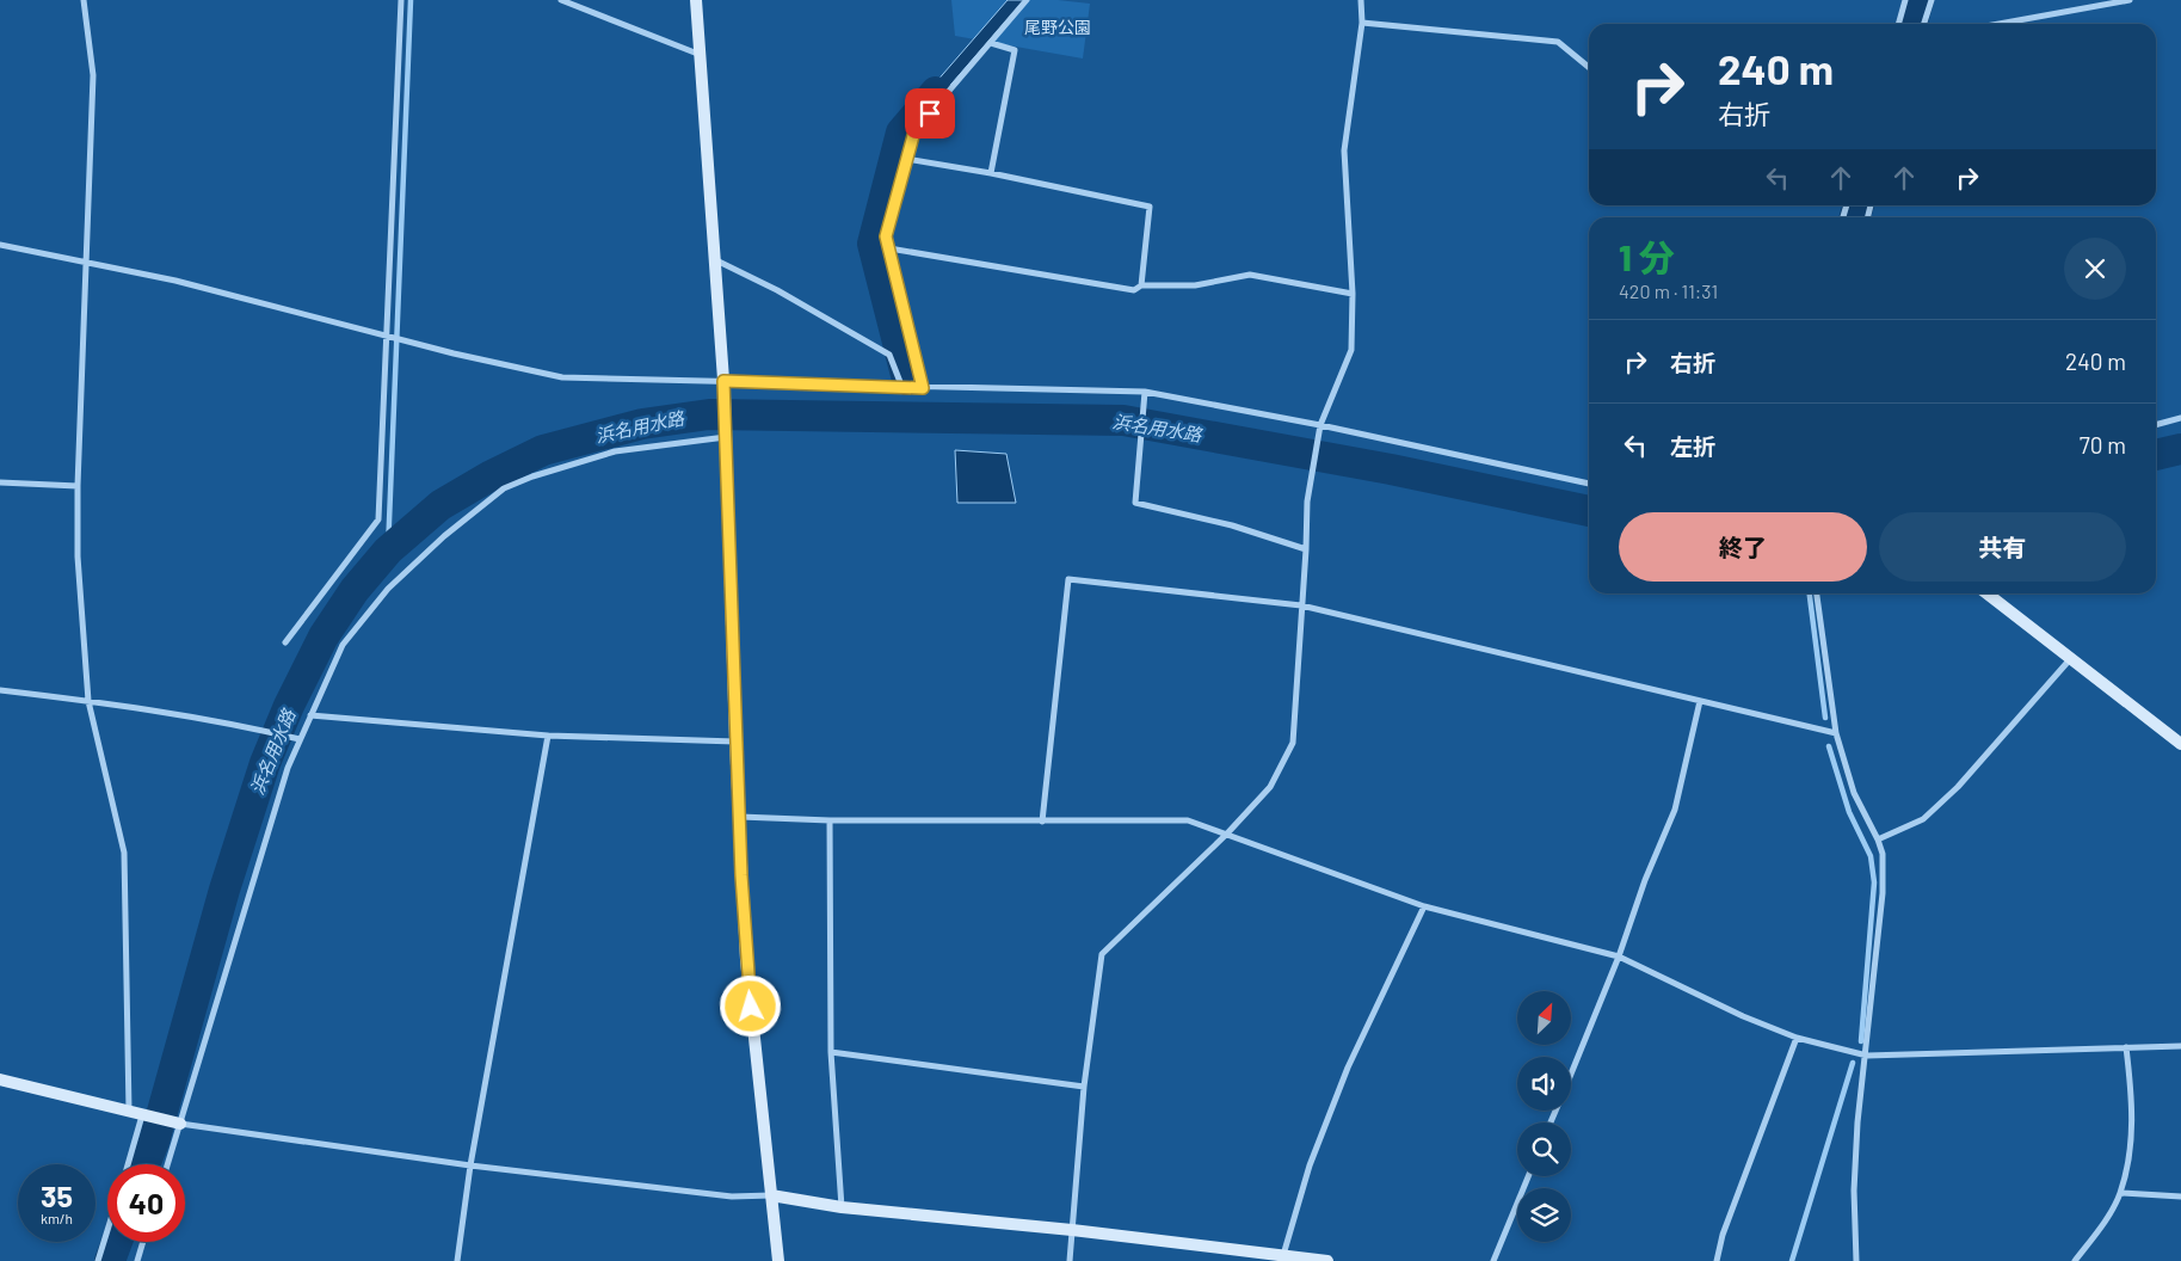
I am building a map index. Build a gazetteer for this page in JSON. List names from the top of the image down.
{
  "water": ["浜名用水路"],
  "parks": ["尾野公園"],
  "north": "top right",
  "page": {
    "turn": ["240 m", "右折"],
    "heading": ["1 分", "420 m · 11:31"],
    "list": [
      {
        "name": "右折",
        "value": "240 m"
      },
      {
        "name": "左折",
        "value": "70 m"
      }
    ],
    "buttons": ["終了", "共有"],
    "speed": "35 km/h",
    "limit": "40"
  }
}
